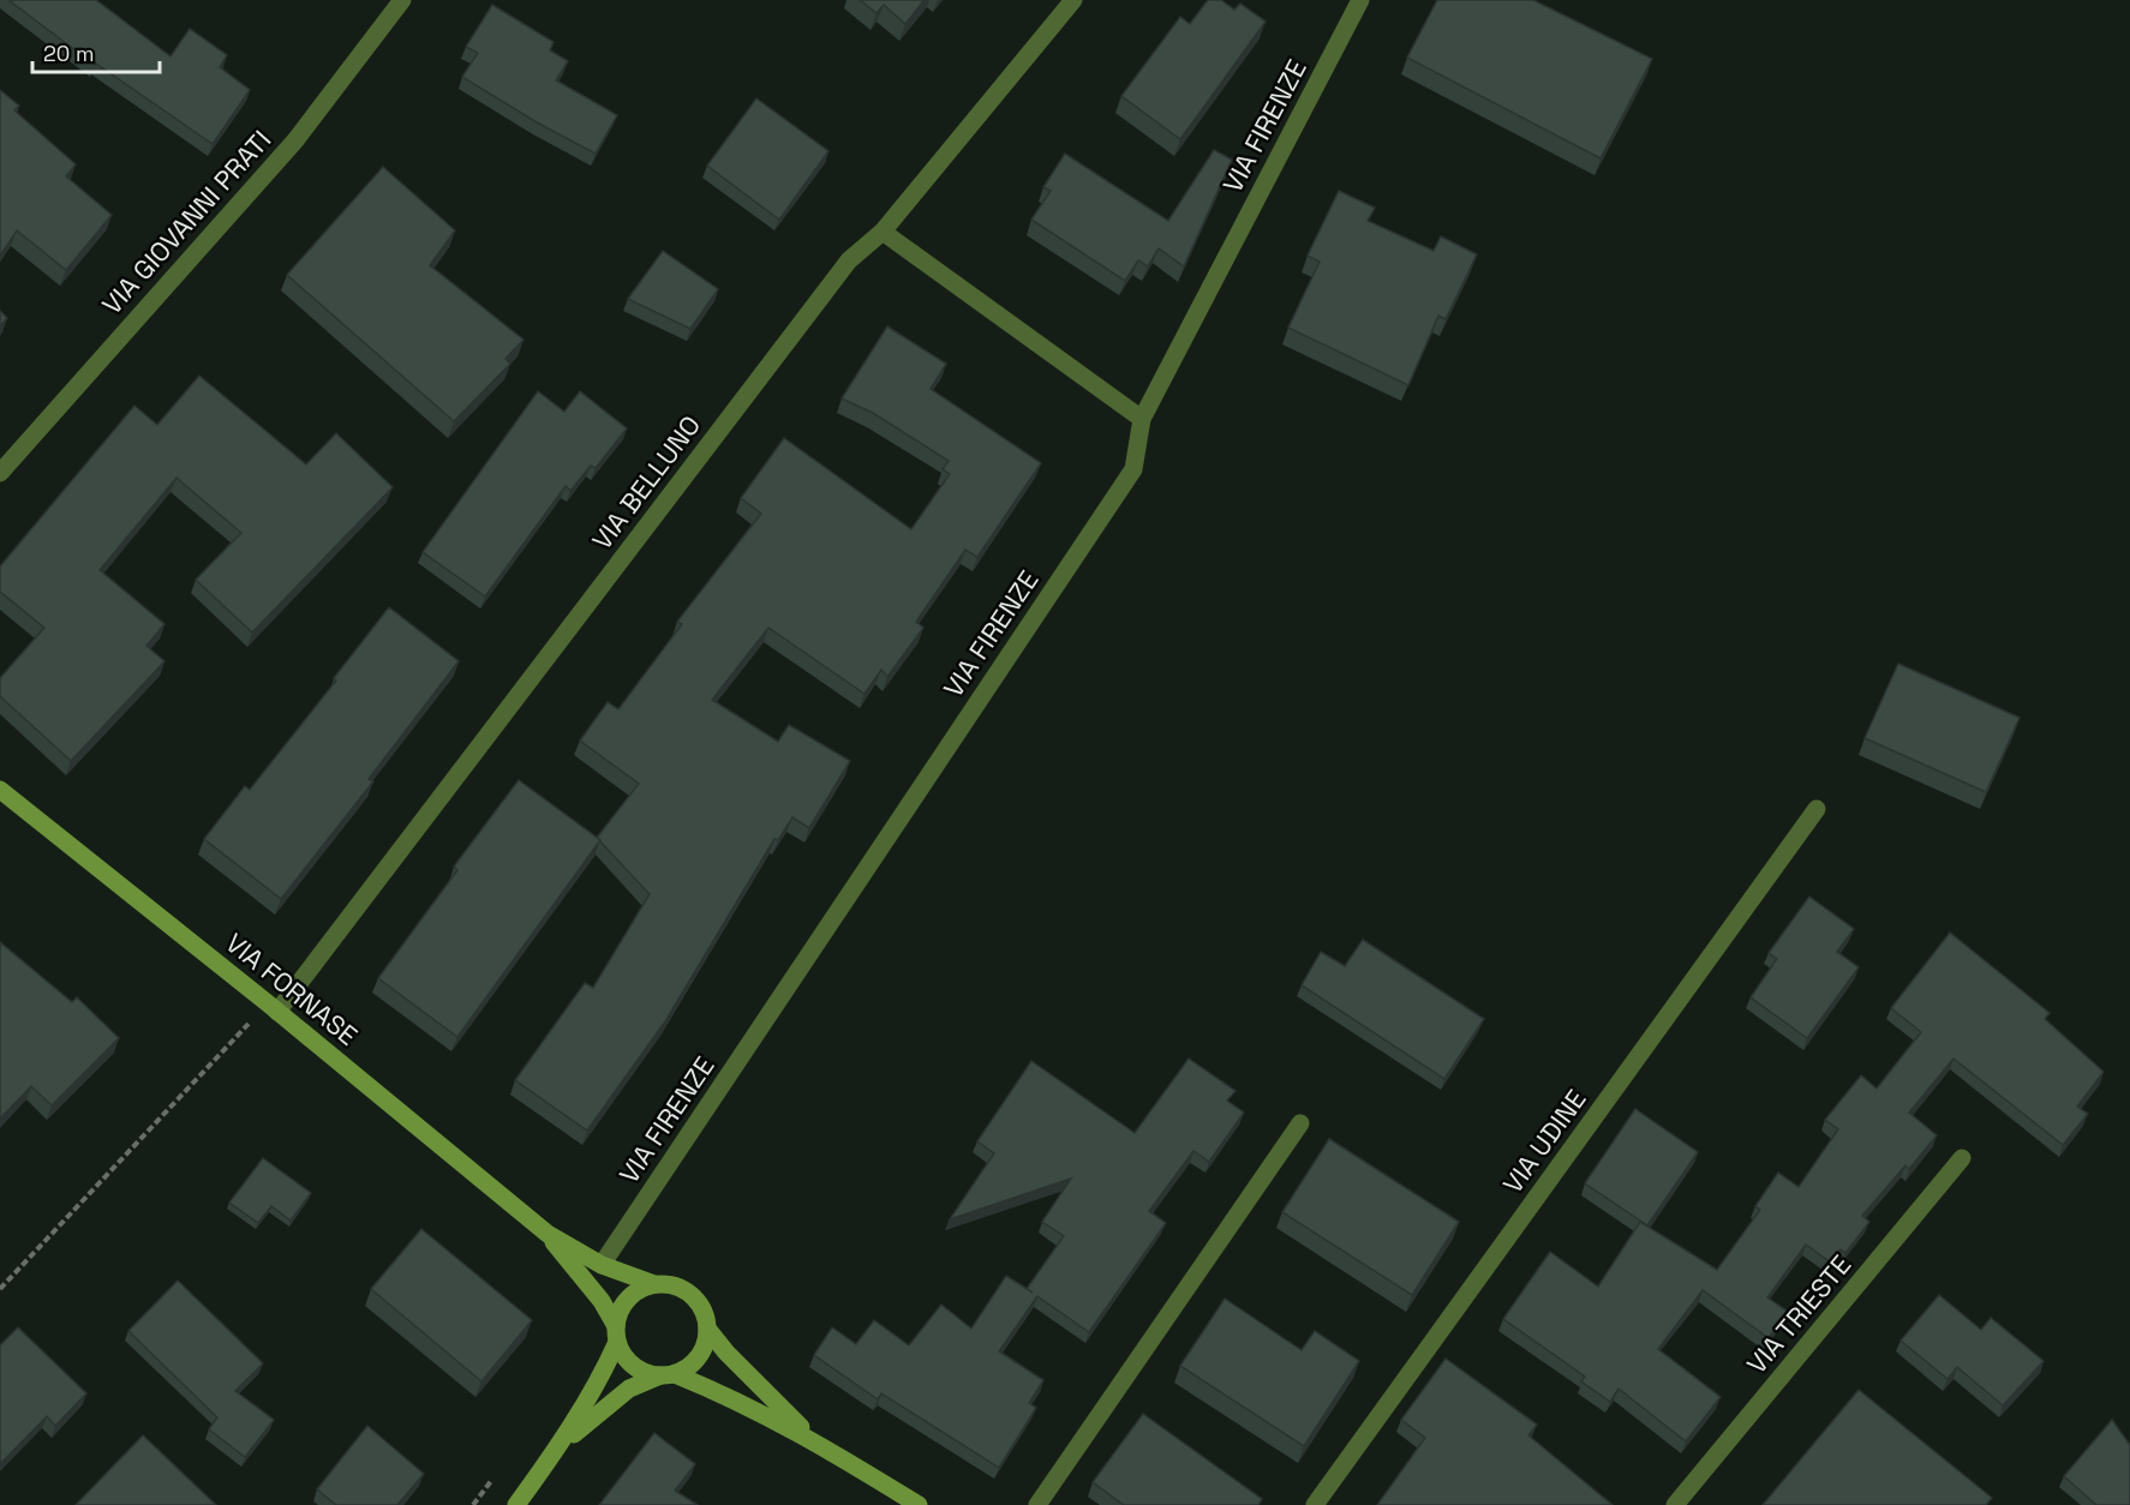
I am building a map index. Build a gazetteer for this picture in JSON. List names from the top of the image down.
{
  "streets": {
    "street": [
      "VIA FIRENZE",
      "VIA GIOVANNI PRATI",
      "VIA BELLUNO",
      "VIA FORNASE",
      "VIA UDINE",
      "VIA TRIESTE"
    ]
  },
  "crossings": [
    ["VIA FIRENZE", "VIA FORNASE"],
    ["VIA BELLUNO", "VIA FORNASE"]
  ],
  "scale_bar": "20 m"
}
